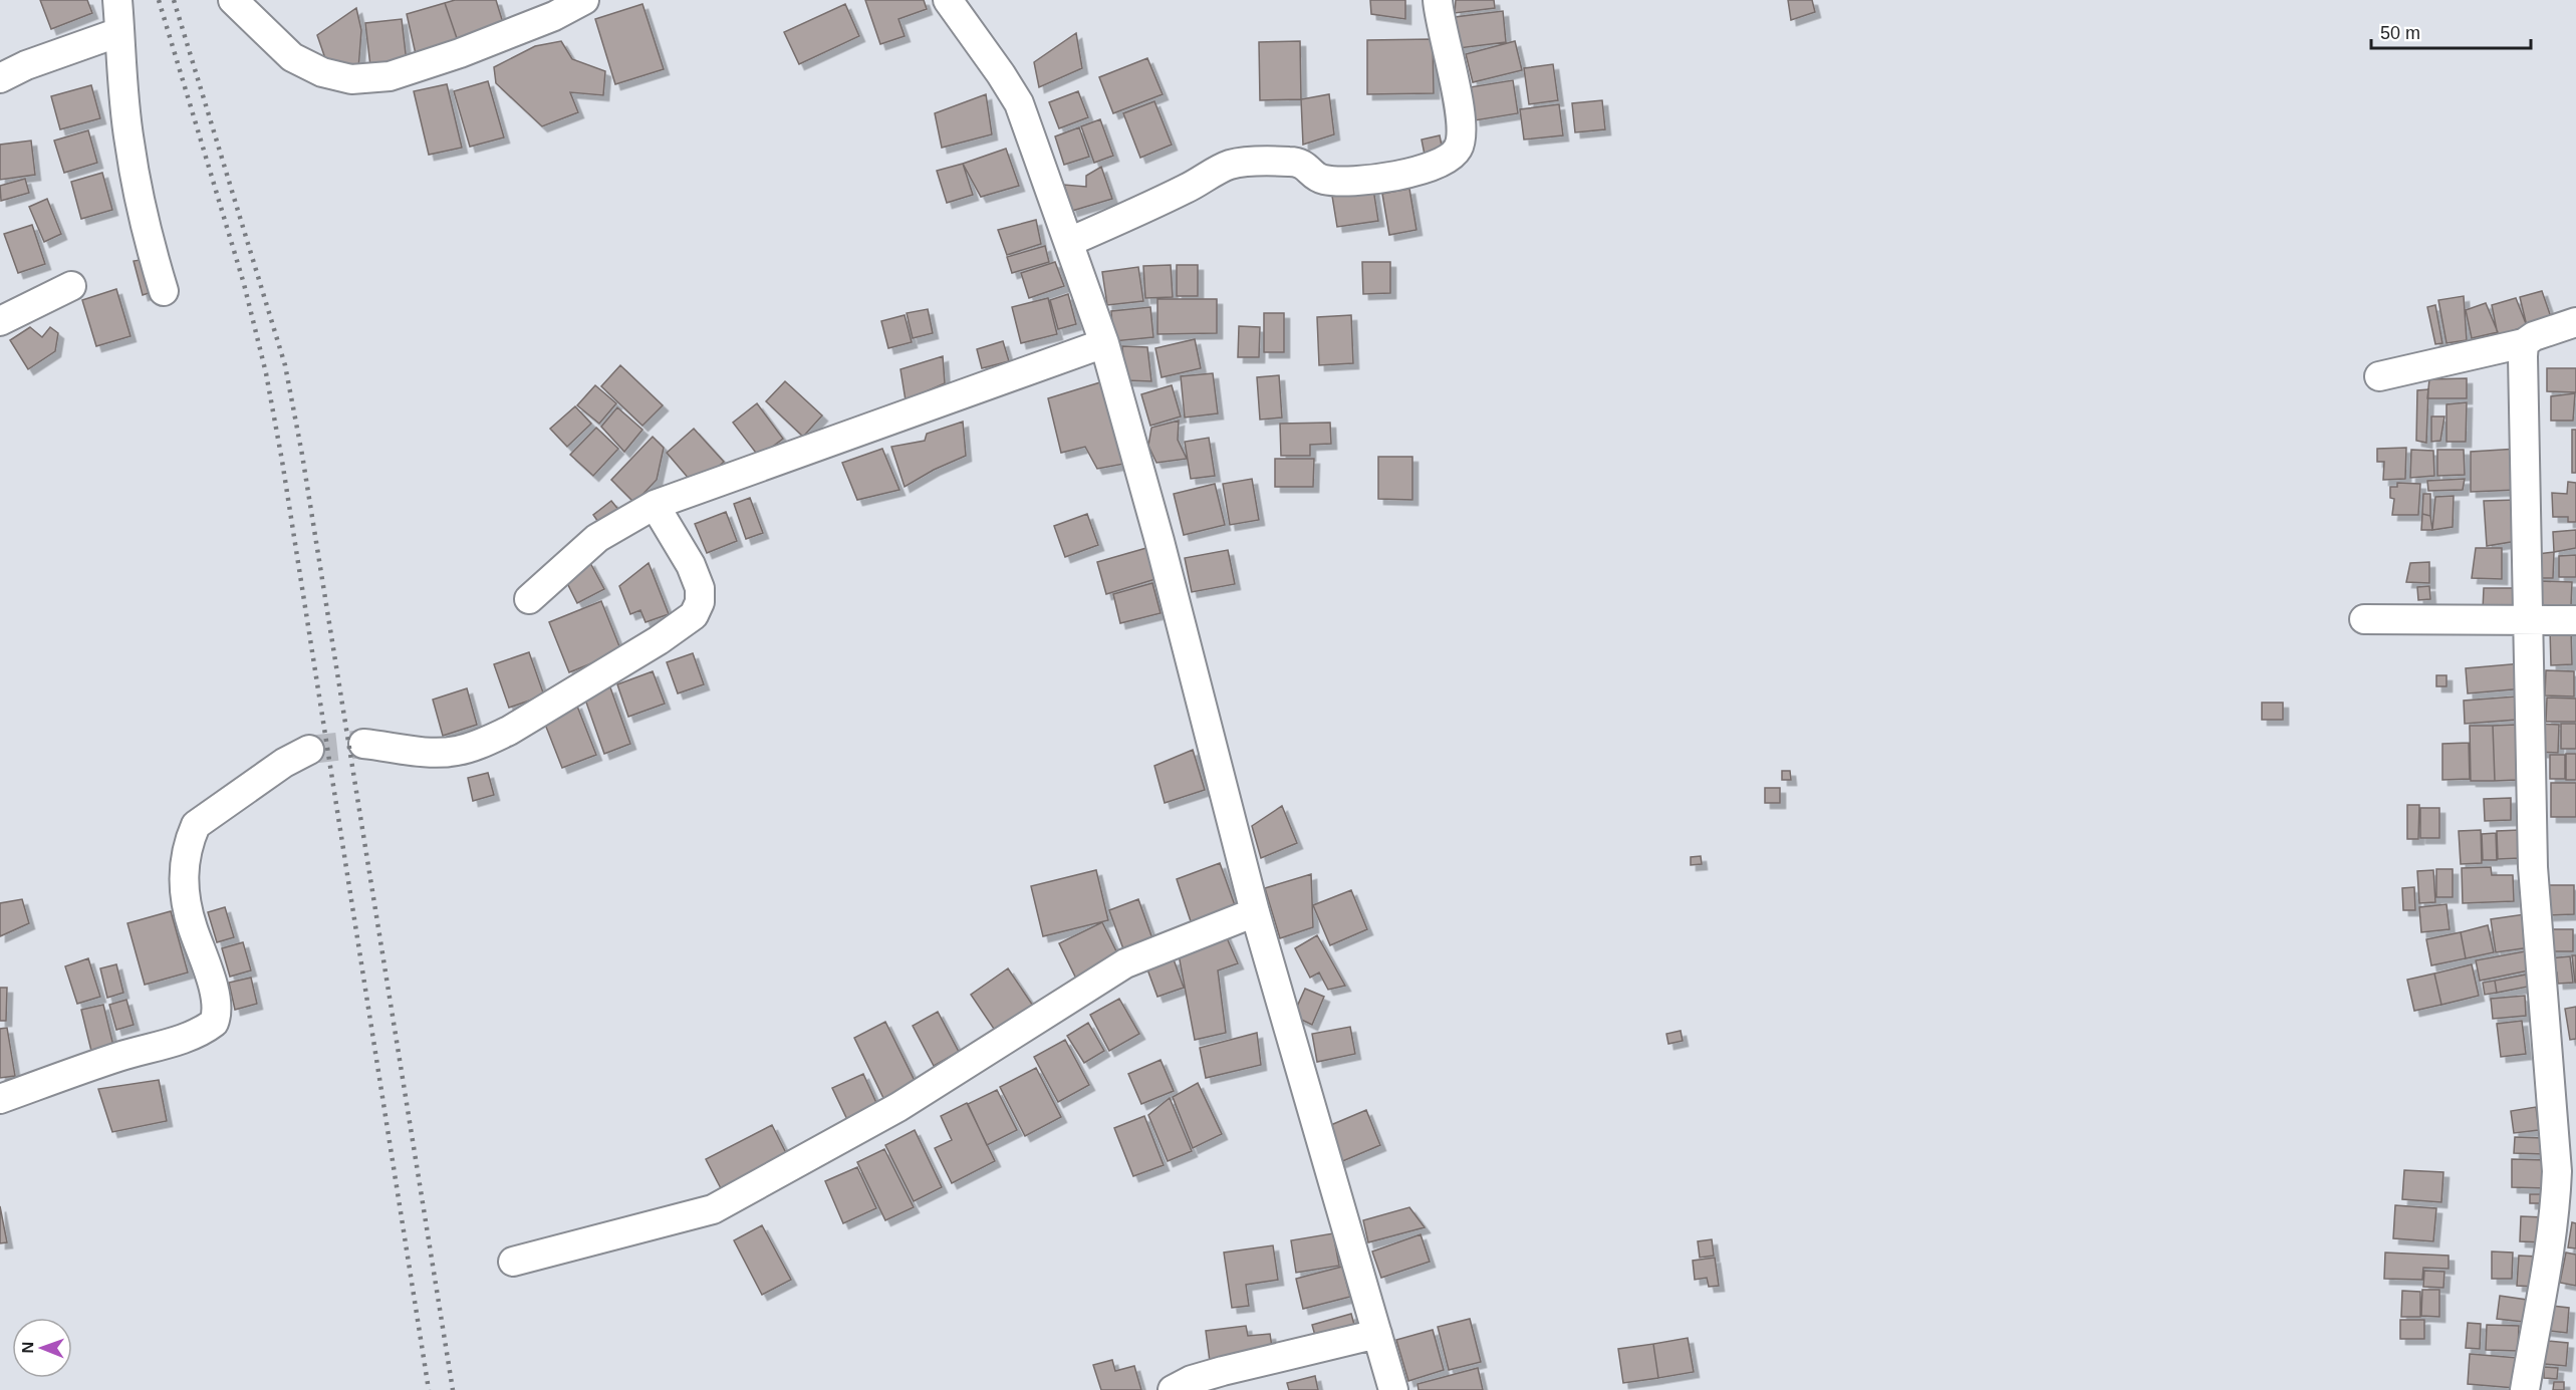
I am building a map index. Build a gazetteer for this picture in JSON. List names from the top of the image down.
{
  "scale_bar": "50 m",
  "north": "left"
}
